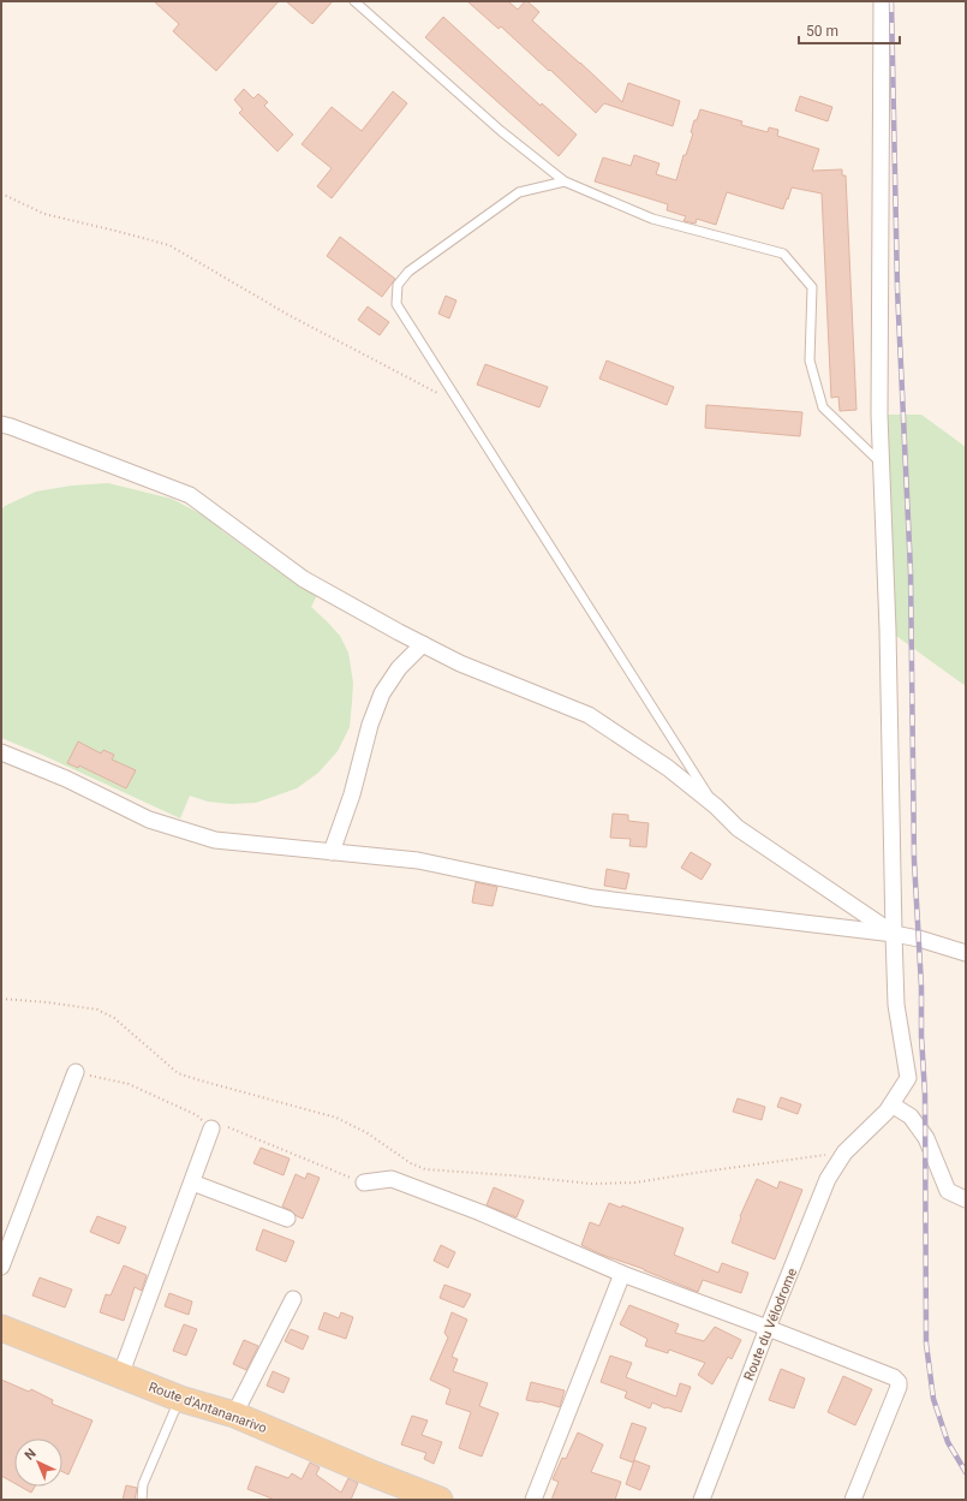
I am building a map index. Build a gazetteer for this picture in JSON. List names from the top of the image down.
{
  "streets": {
    "main road": ["Route d'Antananarivo"],
    "street": ["Route du Vélodrome"]
  },
  "scale_bar": "50 m",
  "north": "top left"
}
